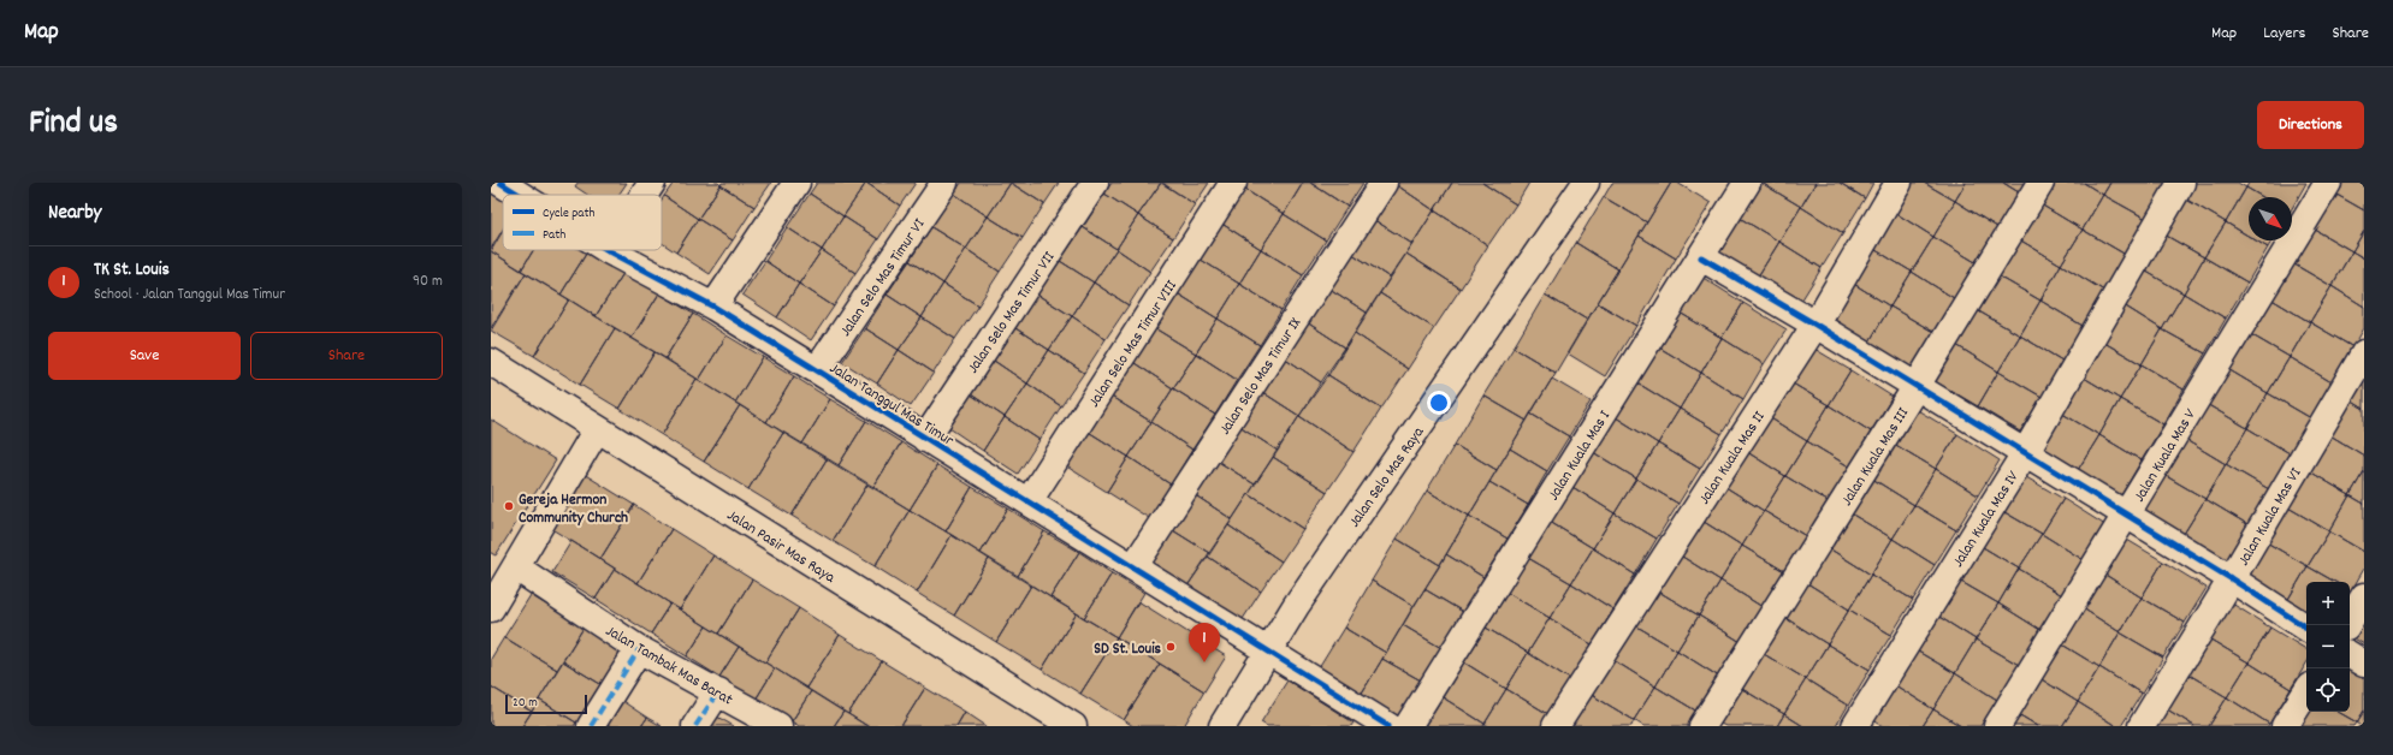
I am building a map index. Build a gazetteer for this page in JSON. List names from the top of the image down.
{
  "streets": {
    "street": [
      "Jalan Selo Mas Timur VI",
      "Jalan Selo Mas Timur VII",
      "Jalan Selo Mas Timur VIII",
      "Jalan Selo Mas Timur IX",
      "Jalan Tanggul Mas Timur",
      "Jalan Kuala Mas I",
      "Jalan Kuala Mas V",
      "Jalan Kuala Mas III",
      "Jalan Kuala Mas II",
      "Jalan Selo Mas Raya",
      "Jalan Kuala Mas VI",
      "Jalan Kuala Mas IV",
      "Jalan Pasir Mas Raya",
      "Jalan Tambak Mas Barat"
    ]
  },
  "crossings": [
    ["Jalan Selo Mas Timur VI", "Jalan Tanggul Mas Timur"],
    ["Jalan Selo Mas Timur VII", "Jalan Tanggul Mas Timur"],
    ["Jalan Selo Mas Timur VIII", "Jalan Tanggul Mas Timur"],
    ["Jalan Selo Mas Timur IX", "Jalan Tanggul Mas Timur"],
    ["Jalan Tanggul Mas Timur", "Jalan Selo Mas Raya"]
  ],
  "places": ["Gereja Hermon Community Church", "SD St. Louis"],
  "legend": ["Cycle path", "Path"],
  "scale_bar": "20 m",
  "north": "bottom right",
  "page": {
    "header": "Map",
    "nav": ["Map", "Layers", "Share"],
    "title": "Find us",
    "buttons": [
      "Directions",
      ["Save", "Share"]
    ],
    "heading": "Nearby",
    "list": [
      {
        "mark": "1",
        "name": "TK St. Louis",
        "note": "School · Jalan Tanggul Mas Timur",
        "value": "90 m"
      }
    ],
    "map_buttons": ["+", "−"],
    "pins": "1",
    "scale": "20 m"
  }
}
